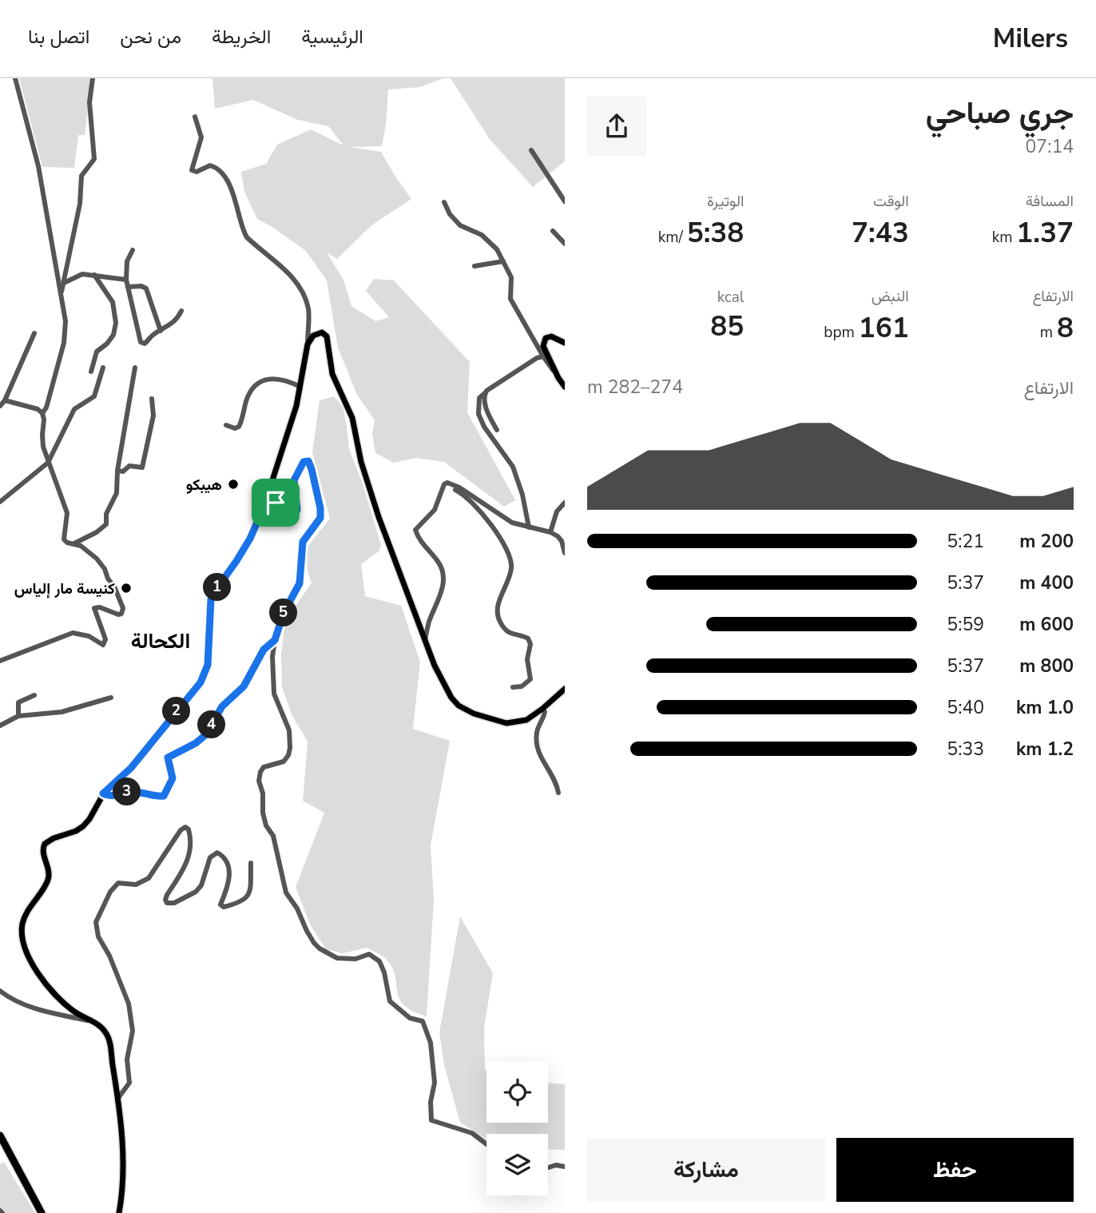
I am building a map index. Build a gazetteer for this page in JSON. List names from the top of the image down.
{
  "districts": ["الكحالة"],
  "places": ["هيبكو", "كنيسة مار إلياس"],
  "page": {
    "header": "Milers",
    "nav": [
      "الرئيسية",
      "الخريطة",
      "من نحن",
      "اتصل بنا"
    ],
    "heading": ["جري صباحي", "07:14"],
    "stats": [
      ["المسافة", "1.37 km"],
      ["الوقت", "7:43"],
      ["الوتيرة", "5:38 /km"],
      ["الارتفاع", "8 m"],
      ["النبض", "161 bpm"],
      ["kcal", "85"]
    ],
    "chart": ["الارتفاع", "274–282 m"],
    "list": [
      {
        "name": "200 m",
        "note": "5:21"
      },
      {
        "name": "400 m",
        "note": "5:37"
      },
      {
        "name": "600 m",
        "note": "5:59"
      },
      {
        "name": "800 m",
        "note": "5:37"
      },
      {
        "name": "1.0 km",
        "note": "5:40"
      },
      {
        "name": "1.2 km",
        "note": "5:33"
      }
    ],
    "pins": [
      "1",
      "5",
      "2",
      "4",
      "3"
    ],
    "buttons": ["حفظ", "مشاركة"]
  }
}
